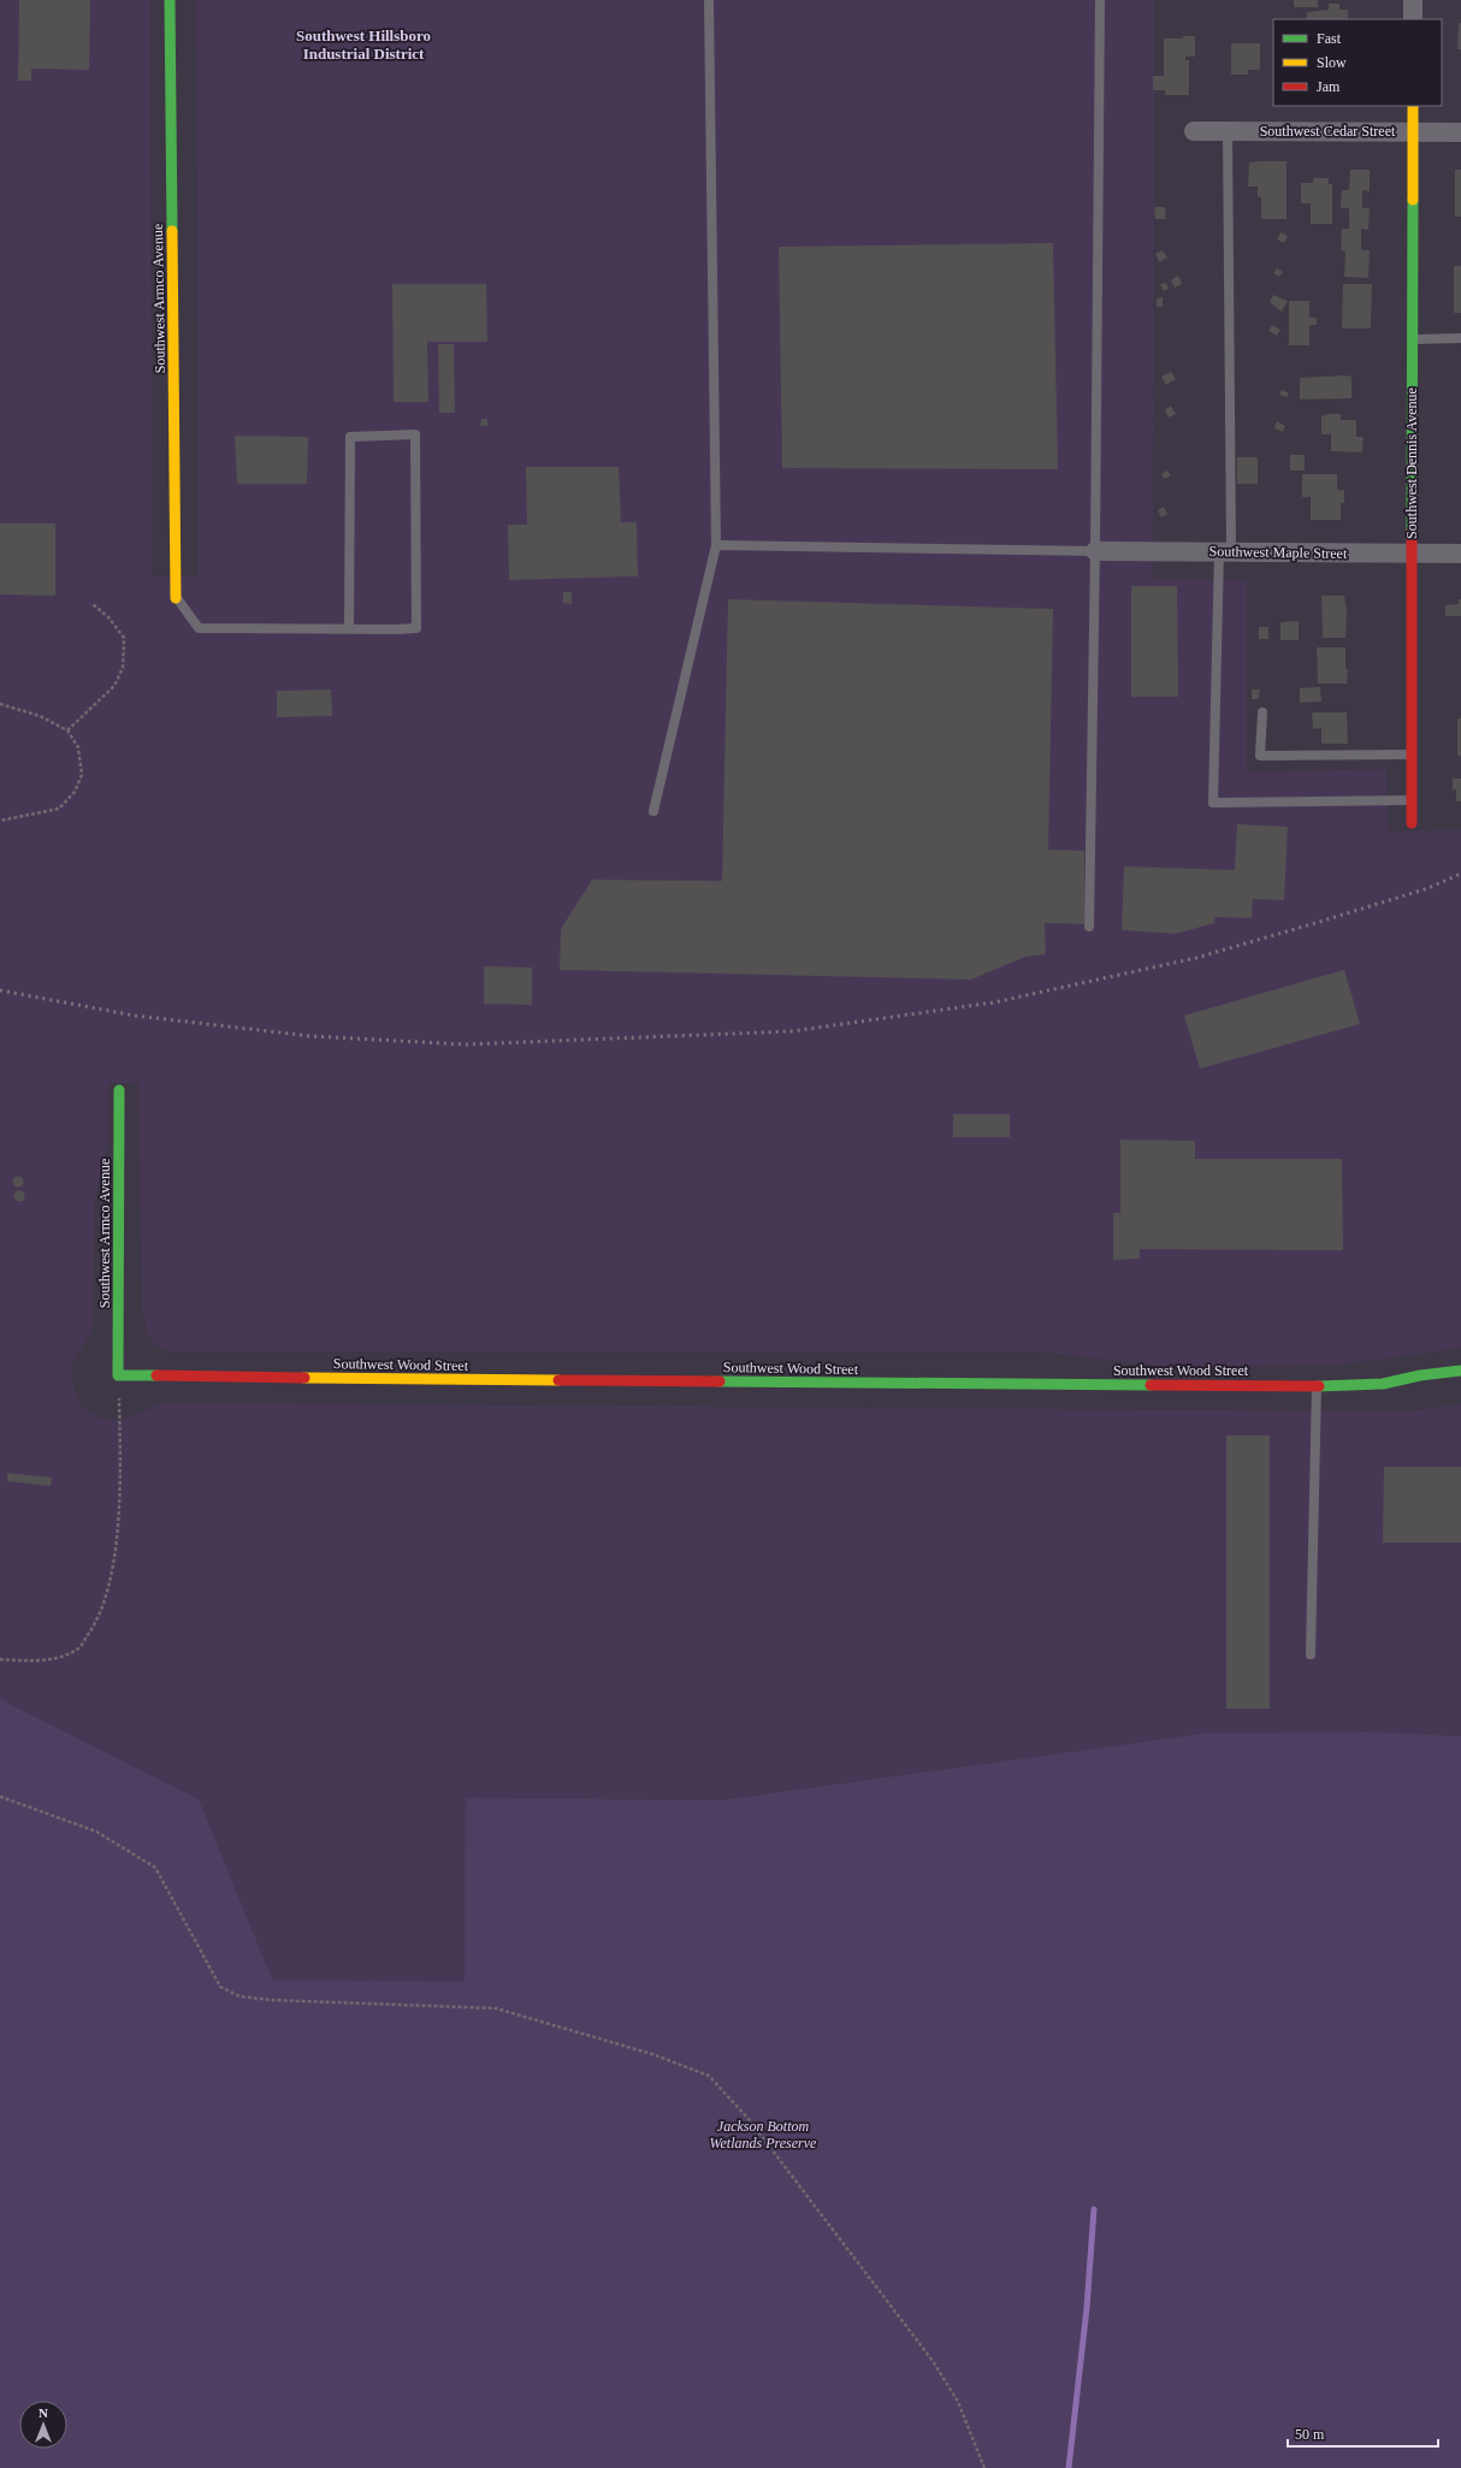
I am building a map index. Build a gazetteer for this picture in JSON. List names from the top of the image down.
{
  "streets": {
    "street": [
      "Southwest Cedar Street",
      "Southwest Armco Avenue",
      "Southwest Dennis Avenue",
      "Southwest Maple Street",
      "Southwest Wood Street"
    ]
  },
  "crossings": [
    ["Southwest Cedar Street", "Southwest Dennis Avenue"],
    ["Southwest Armco Avenue", "Southwest Wood Street"],
    ["Southwest Dennis Avenue", "Southwest Maple Street"]
  ],
  "districts": ["Southwest Hillsboro Industrial District"],
  "parks": ["Jackson Bottom Wetlands Preserve"],
  "legend": ["Fast", "Slow", "Jam"],
  "scale_bar": "50 m",
  "north": "top"
}
